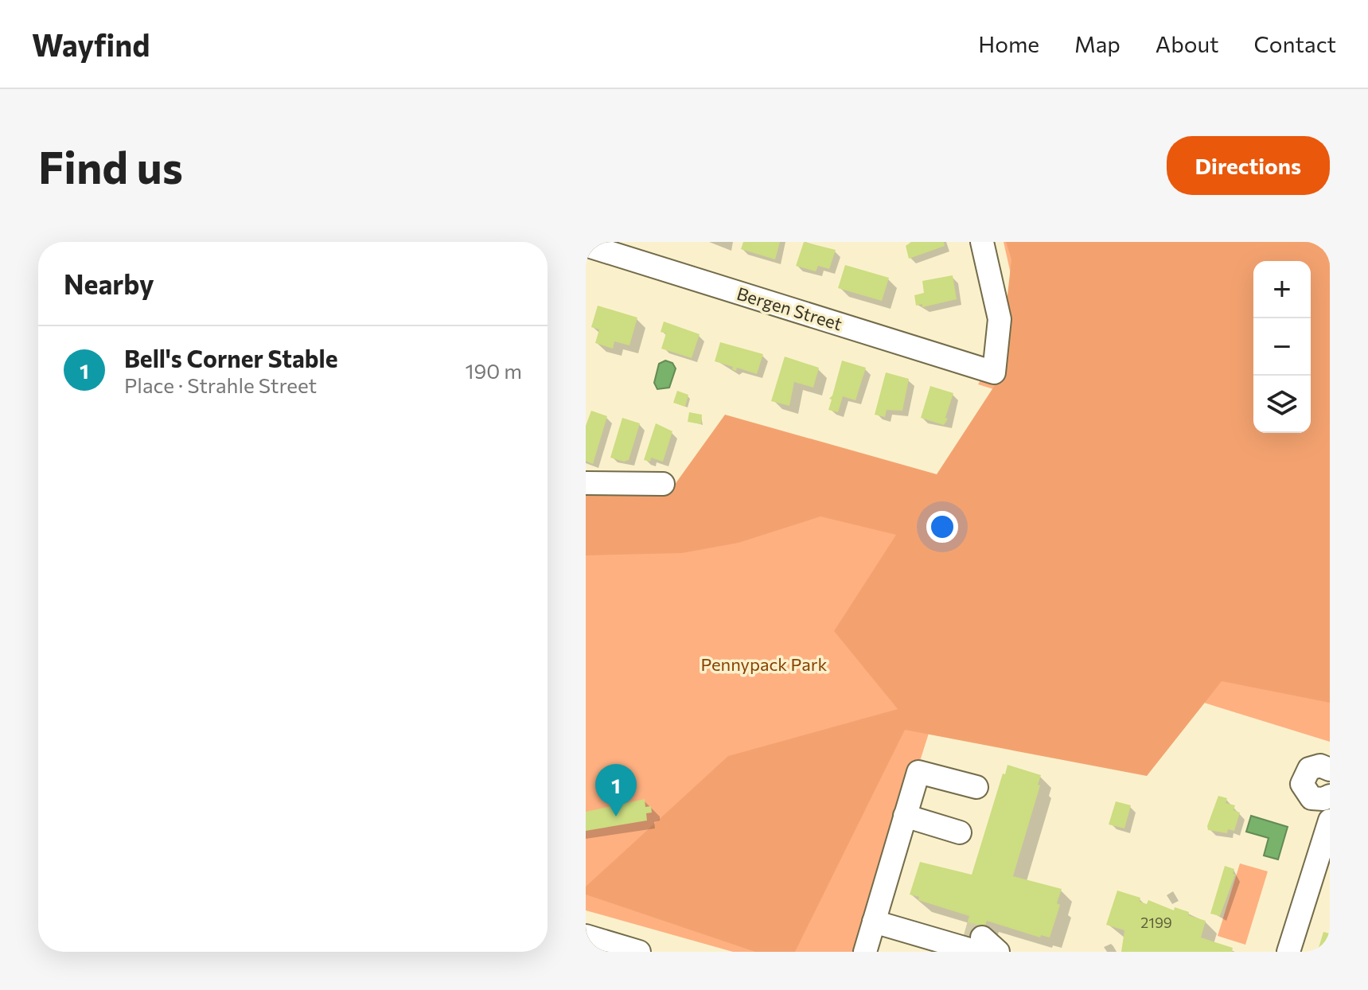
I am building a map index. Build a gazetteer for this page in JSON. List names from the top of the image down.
{
  "streets": {
    "street": ["Bergen Street"]
  },
  "parks": ["Pennypack Park"],
  "house_numbers": ["2199"],
  "page": {
    "header": "Wayfind",
    "nav": [
      "Home",
      "Map",
      "About",
      "Contact"
    ],
    "buttons": "Directions",
    "title": "Find us",
    "heading": "Nearby",
    "map_buttons": ["+", "−"],
    "list": [
      {
        "mark": "1",
        "name": "Bell's Corner Stable",
        "note": "Place · Strahle Street",
        "value": "190 m"
      }
    ],
    "pins": "1"
  }
}
